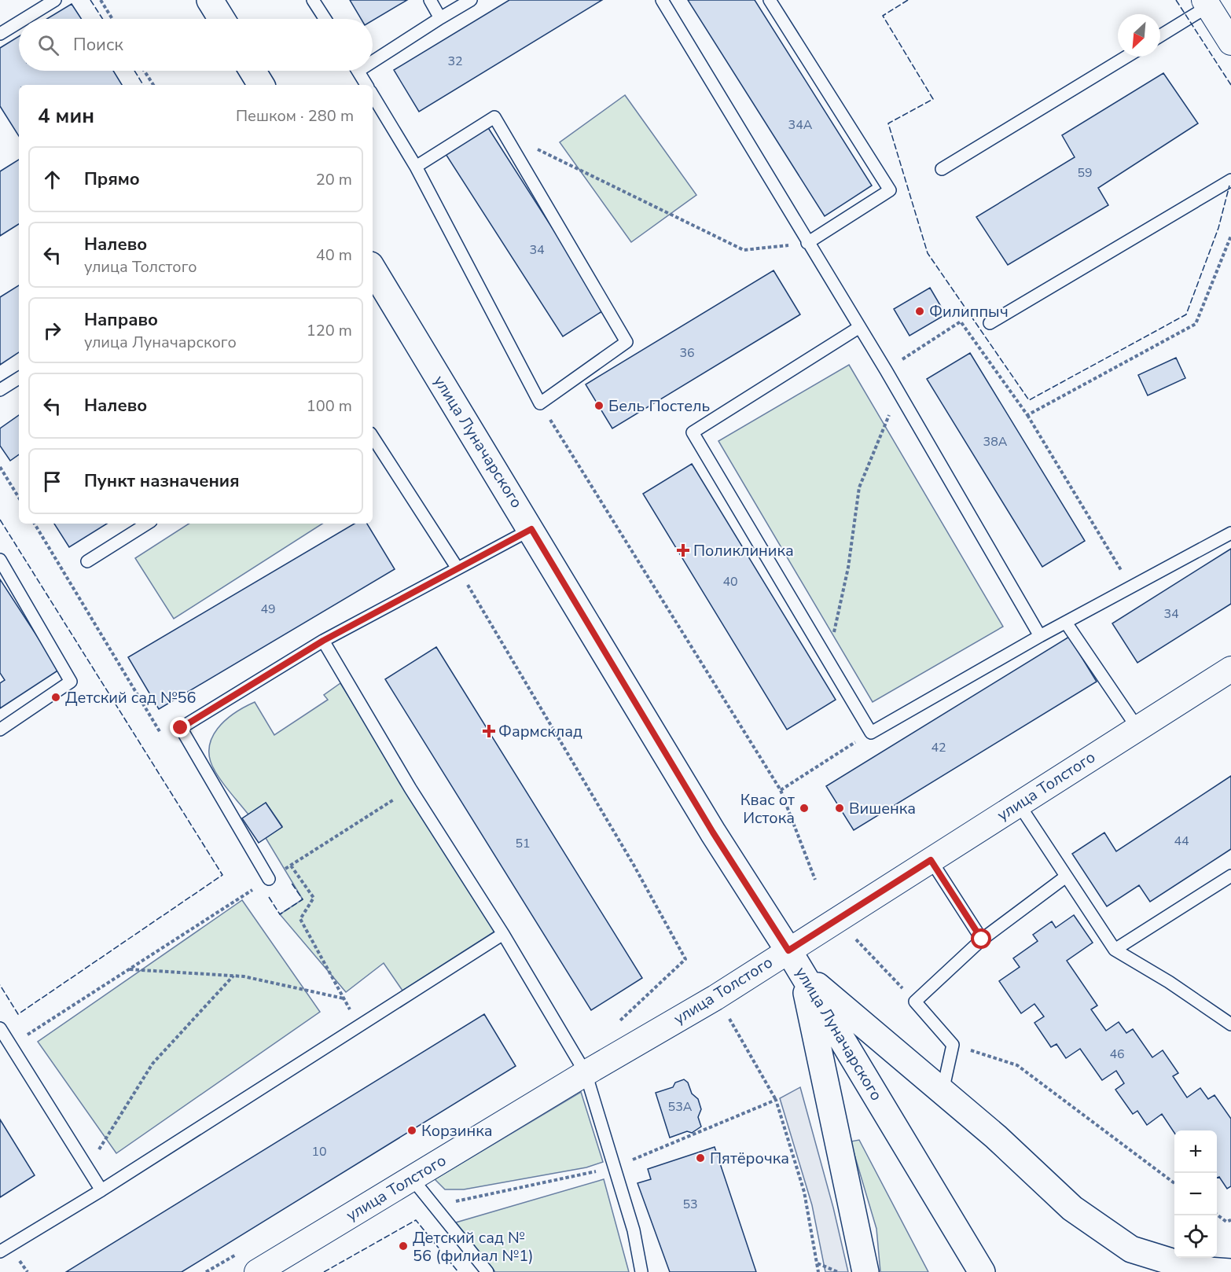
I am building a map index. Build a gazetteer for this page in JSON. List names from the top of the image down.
{
  "streets": {
    "main road": ["улица Луначарского"],
    "street": ["улица Толстого"]
  },
  "crossings": [
    ["улица Луначарского", "улица Толстого"]
  ],
  "places": {
    "other": [
      "Филиппыч",
      "Бель Постель",
      "Детский сад №56",
      "Квас от Истока",
      "Вишенка",
      "Корзинка",
      "Пятёрочка",
      "Детский сад № 56 (филиал №1)"
    ],
    "health": ["Поликлиника", "Фармсклад"]
  },
  "house_numbers": [
    "32",
    "34А",
    "59",
    "34",
    "36",
    "38А",
    "40",
    "49",
    "34",
    "42",
    "44",
    "51",
    "46",
    "53А",
    "10",
    "53"
  ],
  "north": "bottom left",
  "page": {
    "search": "Поиск",
    "heading": ["4 мин", "Пешком · 280 m"],
    "list": [
      ["Прямо", "20 m"],
      ["Налево", "улица Толстого", "40 m"],
      ["Направо", "улица Луначарского", "120 m"],
      ["Налево", "100 m"],
      "Пункт назначения"
    ],
    "map_buttons": ["+", "−"]
  }
}
